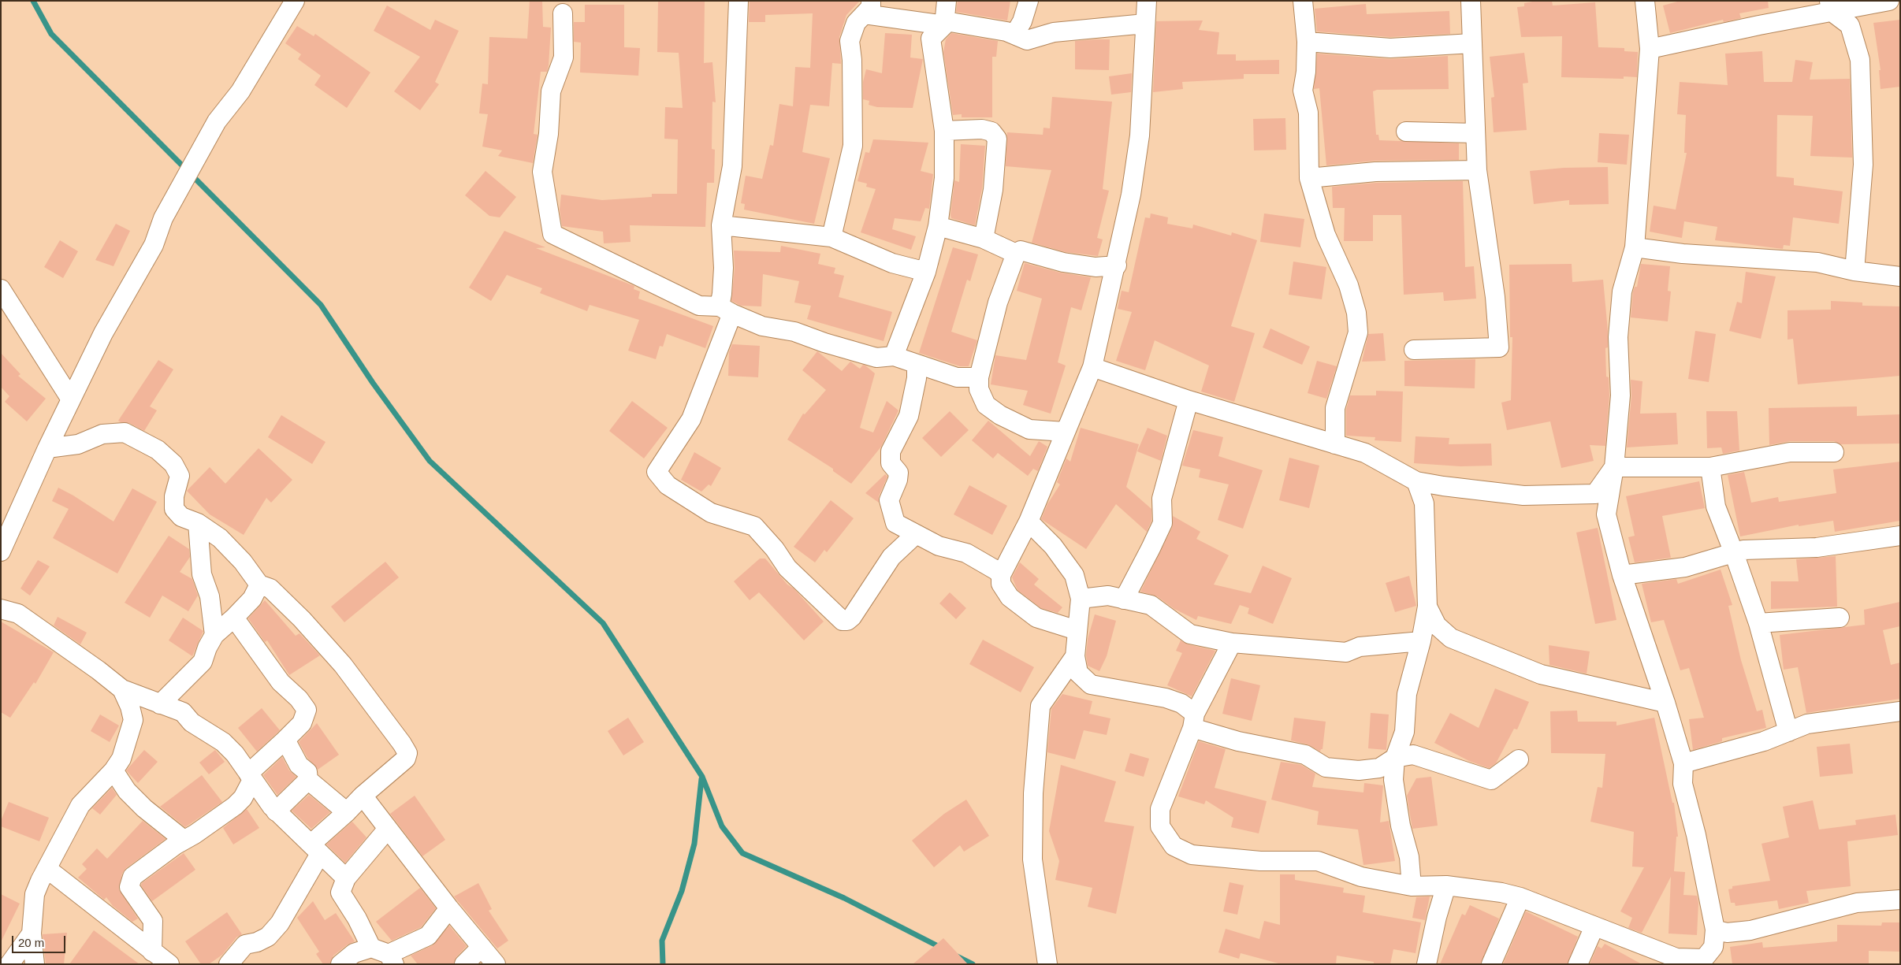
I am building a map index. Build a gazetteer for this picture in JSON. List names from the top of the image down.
{
  "scale_bar": "20 m"
}
